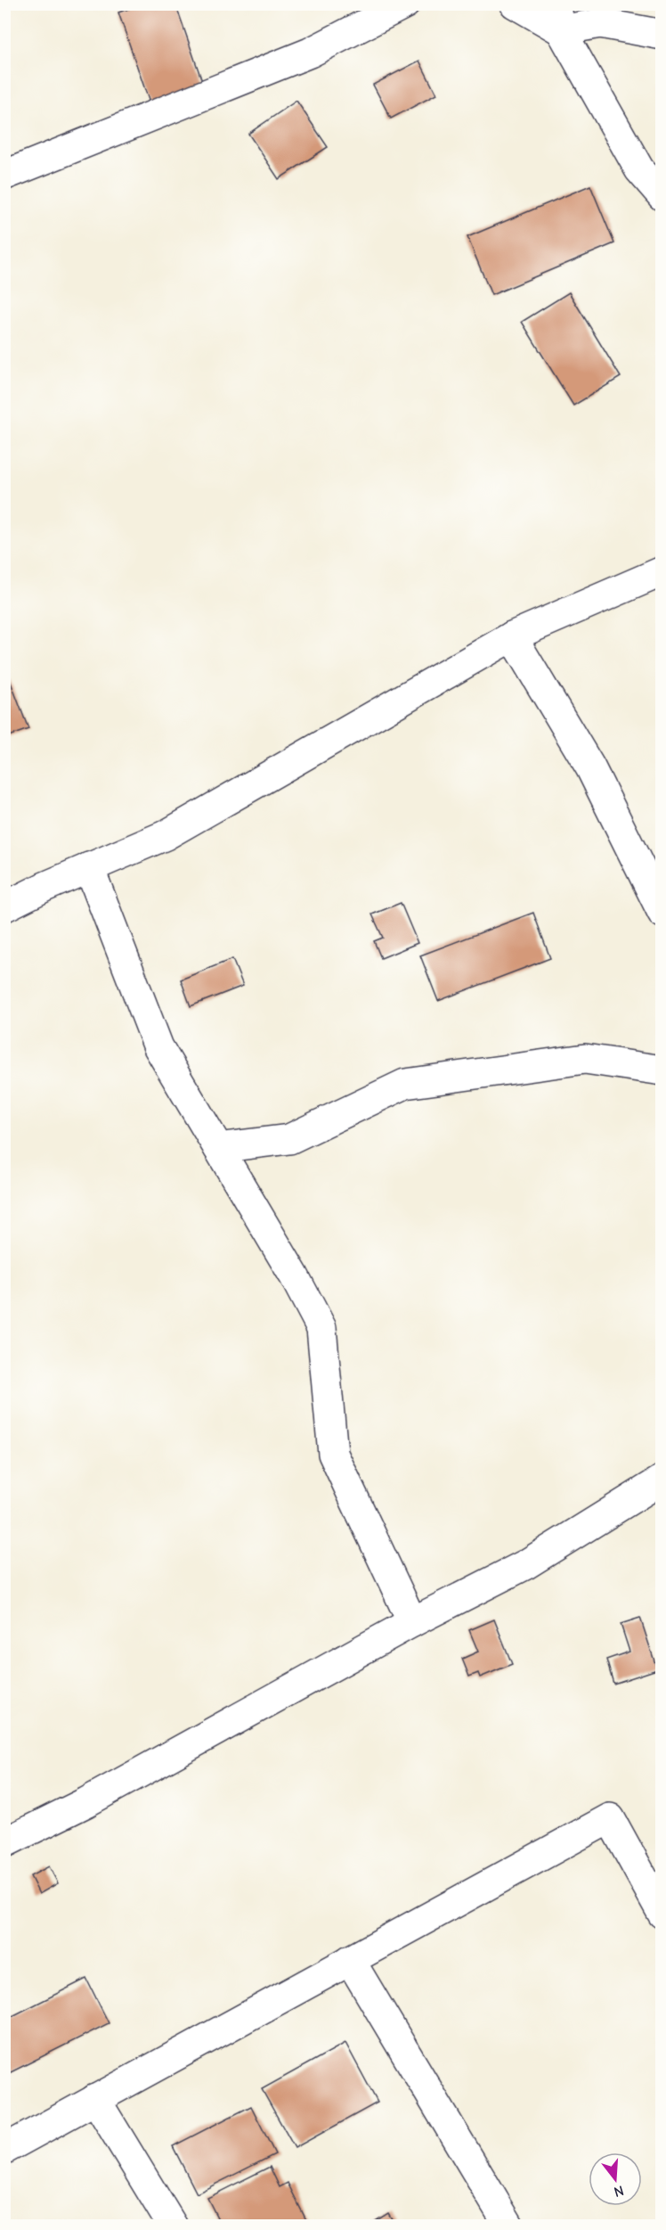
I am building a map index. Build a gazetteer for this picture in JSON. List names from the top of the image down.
{
  "north": "bottom"
}
